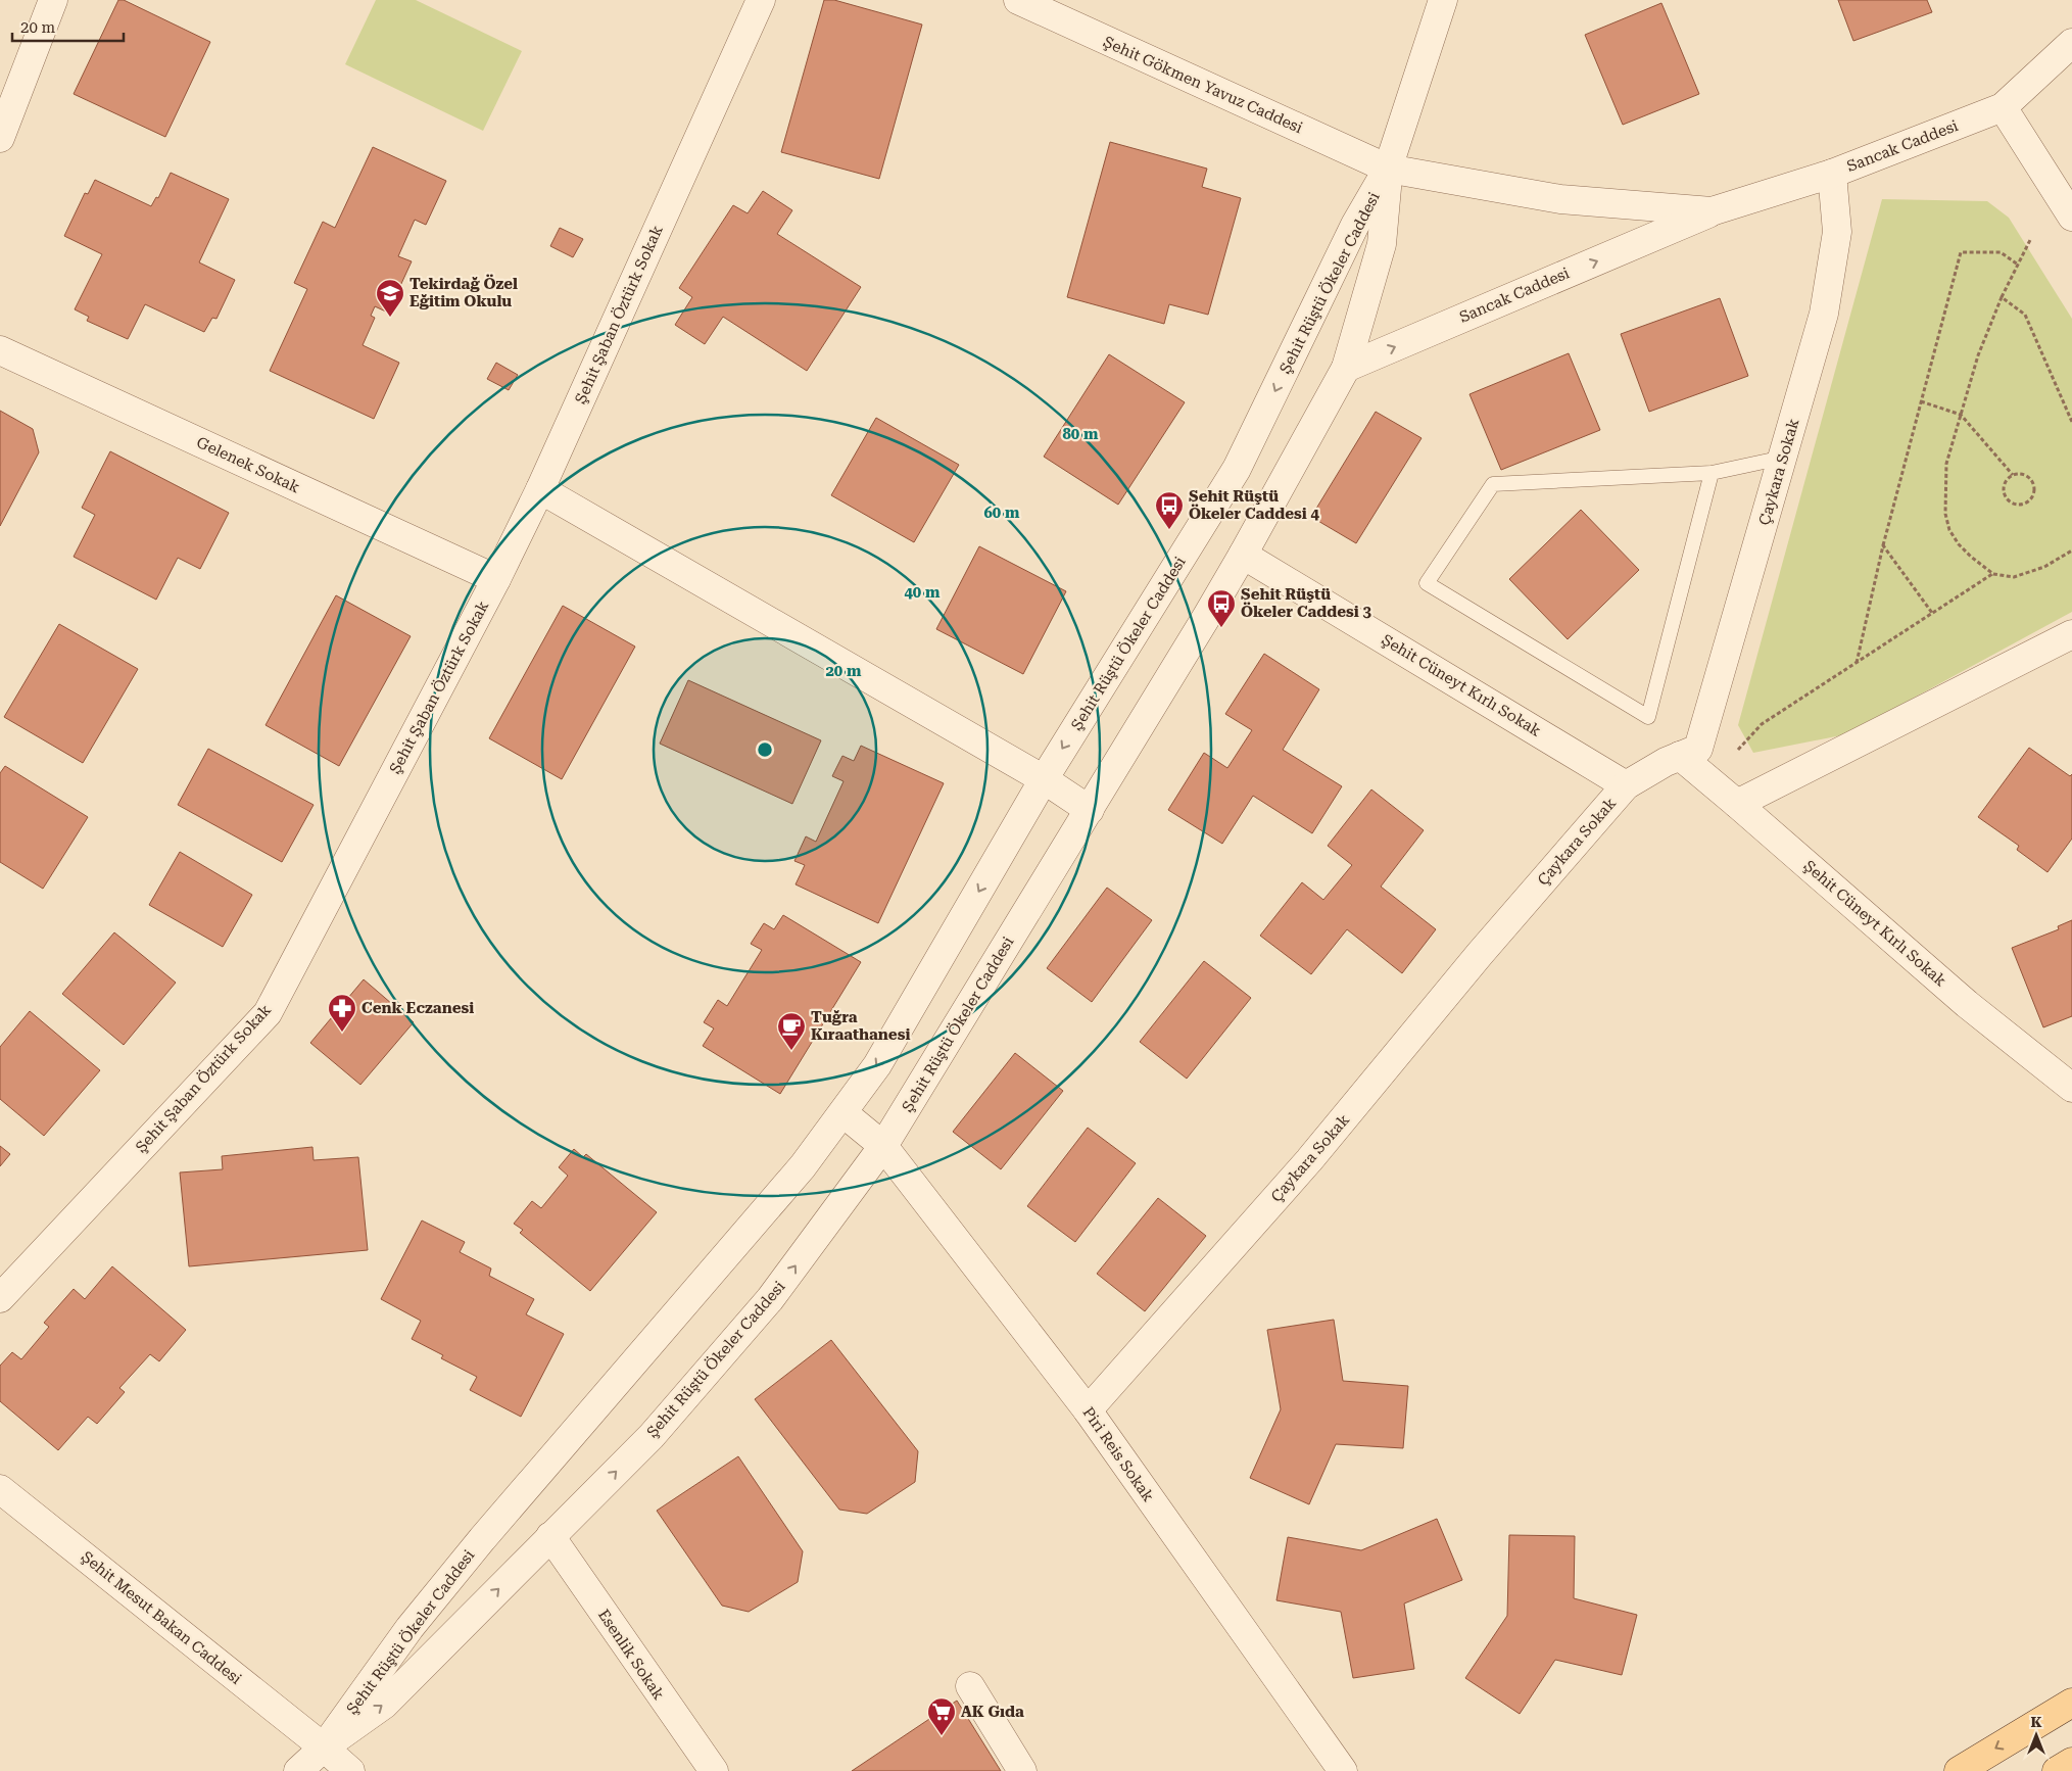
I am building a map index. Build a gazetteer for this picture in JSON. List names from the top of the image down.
{
  "streets": {
    "street": [
      "Şehit Gökmen Yavuz Caddesi",
      "Sancak Caddesi",
      "Şehit Rüştü Ökeler Caddesi",
      "Şehit Şaban Öztürk Sokak",
      "Gelenek Sokak",
      "Çaykara Sokak",
      "Şehit Cüneyt Kırlı Sokak",
      "Piri Reis Sokak",
      "Şehit Mesut Bakan Caddesi",
      "Esenlik Sokak"
    ]
  },
  "crossings": [
    ["Şehit Gökmen Yavuz Caddesi", "Sancak Caddesi"],
    ["Şehit Gökmen Yavuz Caddesi", "Şehit Rüştü Ökeler Caddesi"],
    ["Sancak Caddesi", "Şehit Rüştü Ökeler Caddesi"],
    ["Sancak Caddesi", "Çaykara Sokak"],
    ["Şehit Rüştü Ökeler Caddesi", "Şehit Cüneyt Kırlı Sokak"],
    ["Şehit Rüştü Ökeler Caddesi", "Piri Reis Sokak"],
    ["Şehit Rüştü Ökeler Caddesi", "Şehit Mesut Bakan Caddesi"],
    ["Şehit Rüştü Ökeler Caddesi", "Esenlik Sokak"],
    ["Şehit Şaban Öztürk Sokak", "Gelenek Sokak"],
    ["Çaykara Sokak", "Şehit Cüneyt Kırlı Sokak"],
    ["Çaykara Sokak", "Piri Reis Sokak"]
  ],
  "one_way": ["Sancak Caddesi"],
  "places": {
    "school or university": ["Tekirdağ Özel Eğitim Okulu"],
    "bus stop": ["Şehit Rüştü Ökeler Caddesi 4", "Şehit Rüştü Ökeler Caddesi 3"],
    "pharmacy": ["Cenk Eczanesi"],
    "cafe": ["Tuğra Kıraathanesi"],
    "supermarket": ["AK Gıda"]
  },
  "scale_bar": "20 m",
  "north": "top",
  "rings": [
    "80 m",
    "60 m",
    "40 m",
    "20 m"
  ]
}
